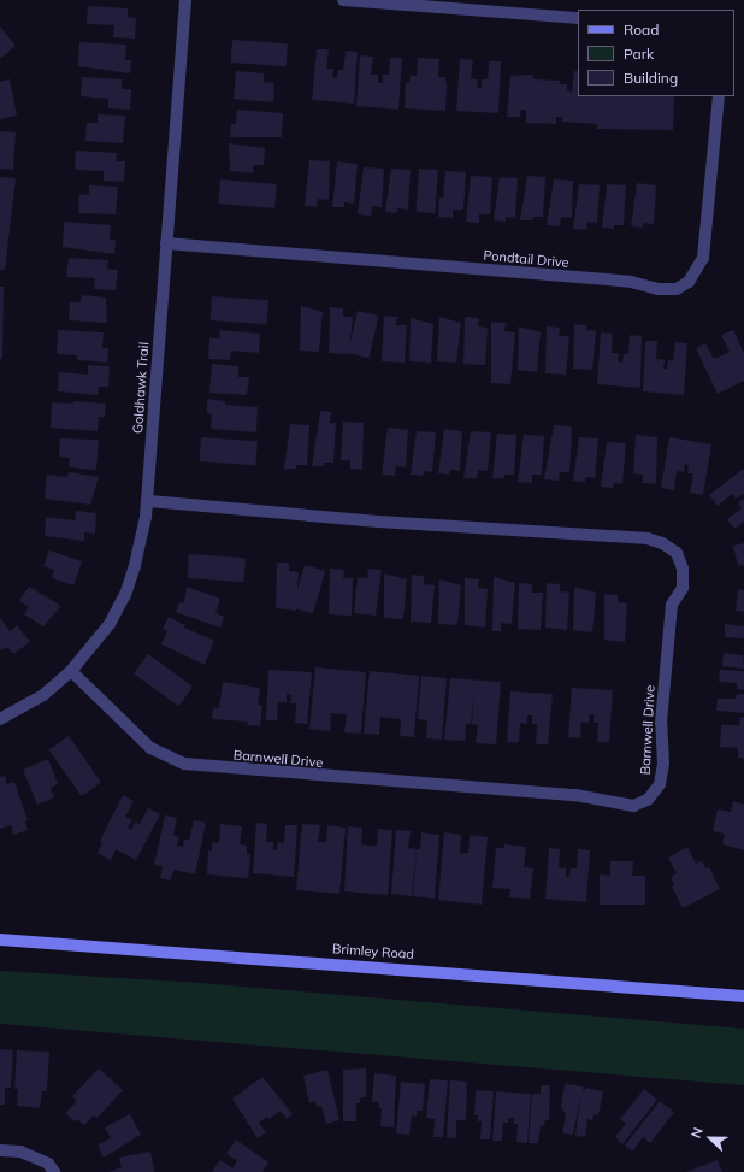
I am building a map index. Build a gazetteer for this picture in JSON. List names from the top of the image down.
{
  "streets": {
    "main road": ["Brimley Road"],
    "street": ["Pondtail Drive", "Goldhawk Trail", "Barnwell Drive"]
  },
  "crossings": [
    ["Pondtail Drive", "Goldhawk Trail"],
    ["Goldhawk Trail", "Barnwell Drive"]
  ],
  "legend": ["Road", "Park", "Building"],
  "north": "left"
}
